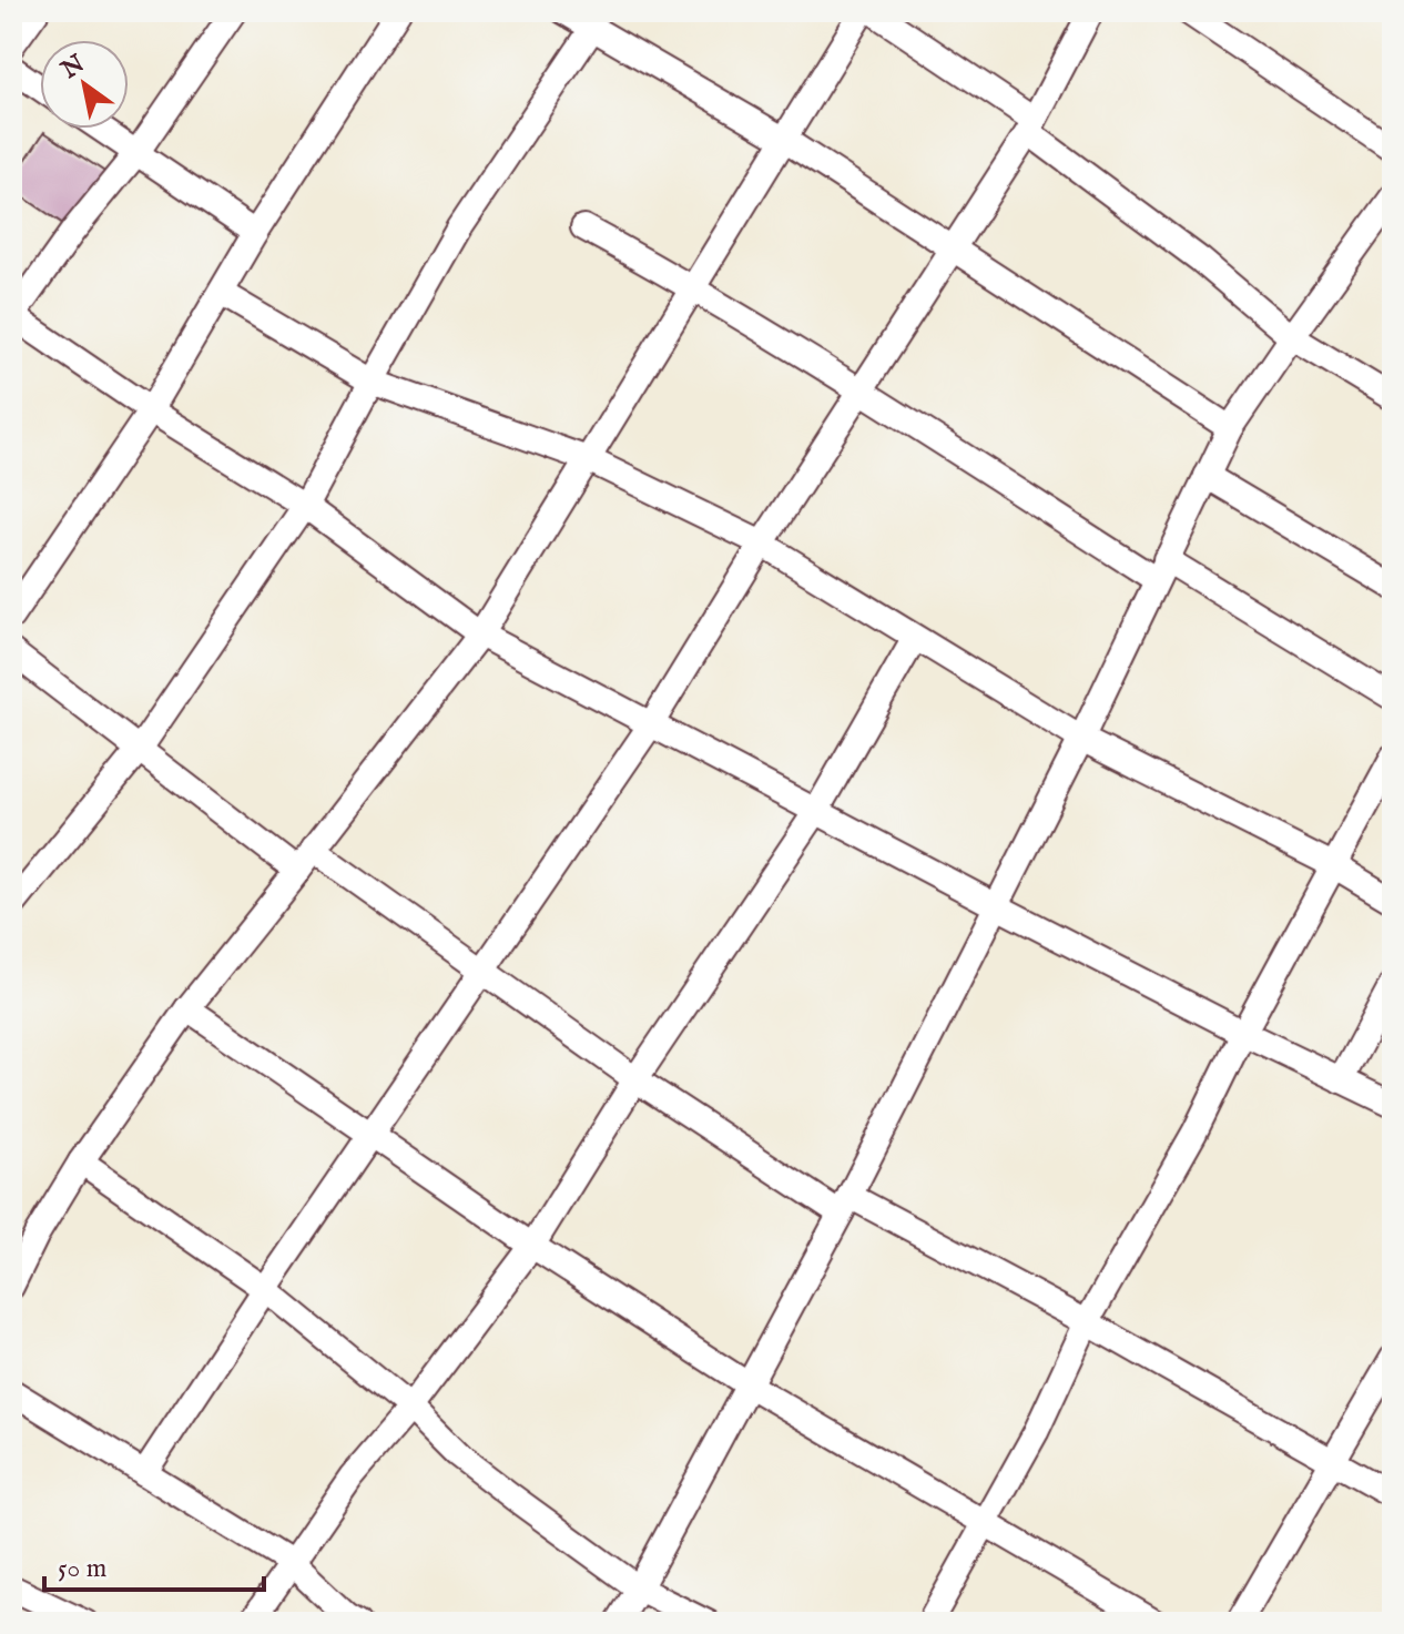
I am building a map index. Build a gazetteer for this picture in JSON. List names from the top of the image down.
{
  "scale_bar": "50 m",
  "north": "top left"
}
